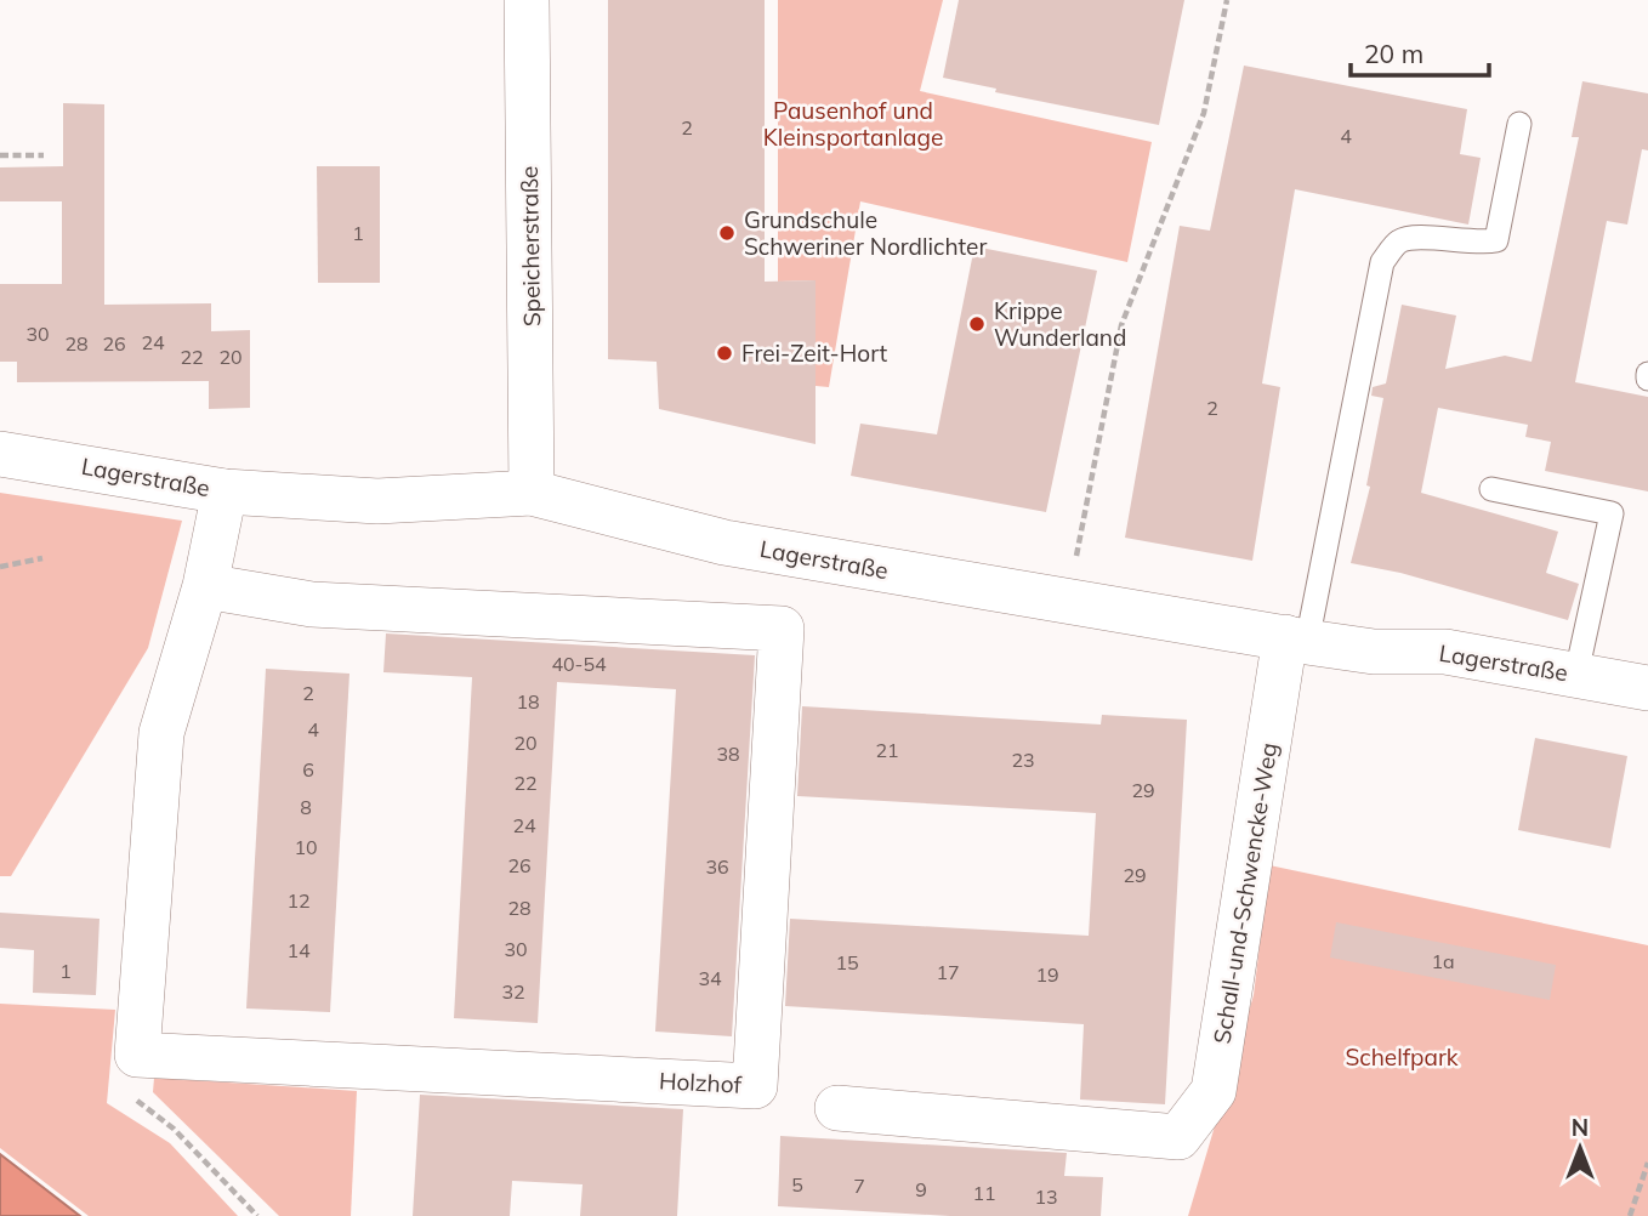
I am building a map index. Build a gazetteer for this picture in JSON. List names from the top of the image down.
{
  "streets": {
    "street": [
      "Speicherstraße",
      "Lagerstraße",
      "Schall-und-Schwencke-Weg",
      "Holzhof"
    ]
  },
  "crossings": [
    ["Speicherstraße", "Lagerstraße"],
    ["Lagerstraße", "Schall-und-Schwencke-Weg"]
  ],
  "parks": ["Pausenhof und Kleinsportanlage", "Schelfpark"],
  "places": ["Grundschule Schweriner Nordlichter", "Krippe Wunderland", "Frei-Zeit-Hort"],
  "house_numbers": [
    "2",
    "4",
    "1",
    "30",
    "24",
    "28",
    "26",
    "22",
    "20",
    "2",
    "40-54",
    "2",
    "18",
    "4",
    "20",
    "21",
    "38",
    "23",
    "6",
    "22",
    "29",
    "8",
    "24",
    "10",
    "26",
    "36",
    "29",
    "12",
    "28",
    "30",
    "14",
    "1a",
    "15",
    "1",
    "17",
    "19",
    "34",
    "32",
    "5",
    "7",
    "9",
    "11",
    "13"
  ],
  "scale_bar": "20 m",
  "north": "top"
}
